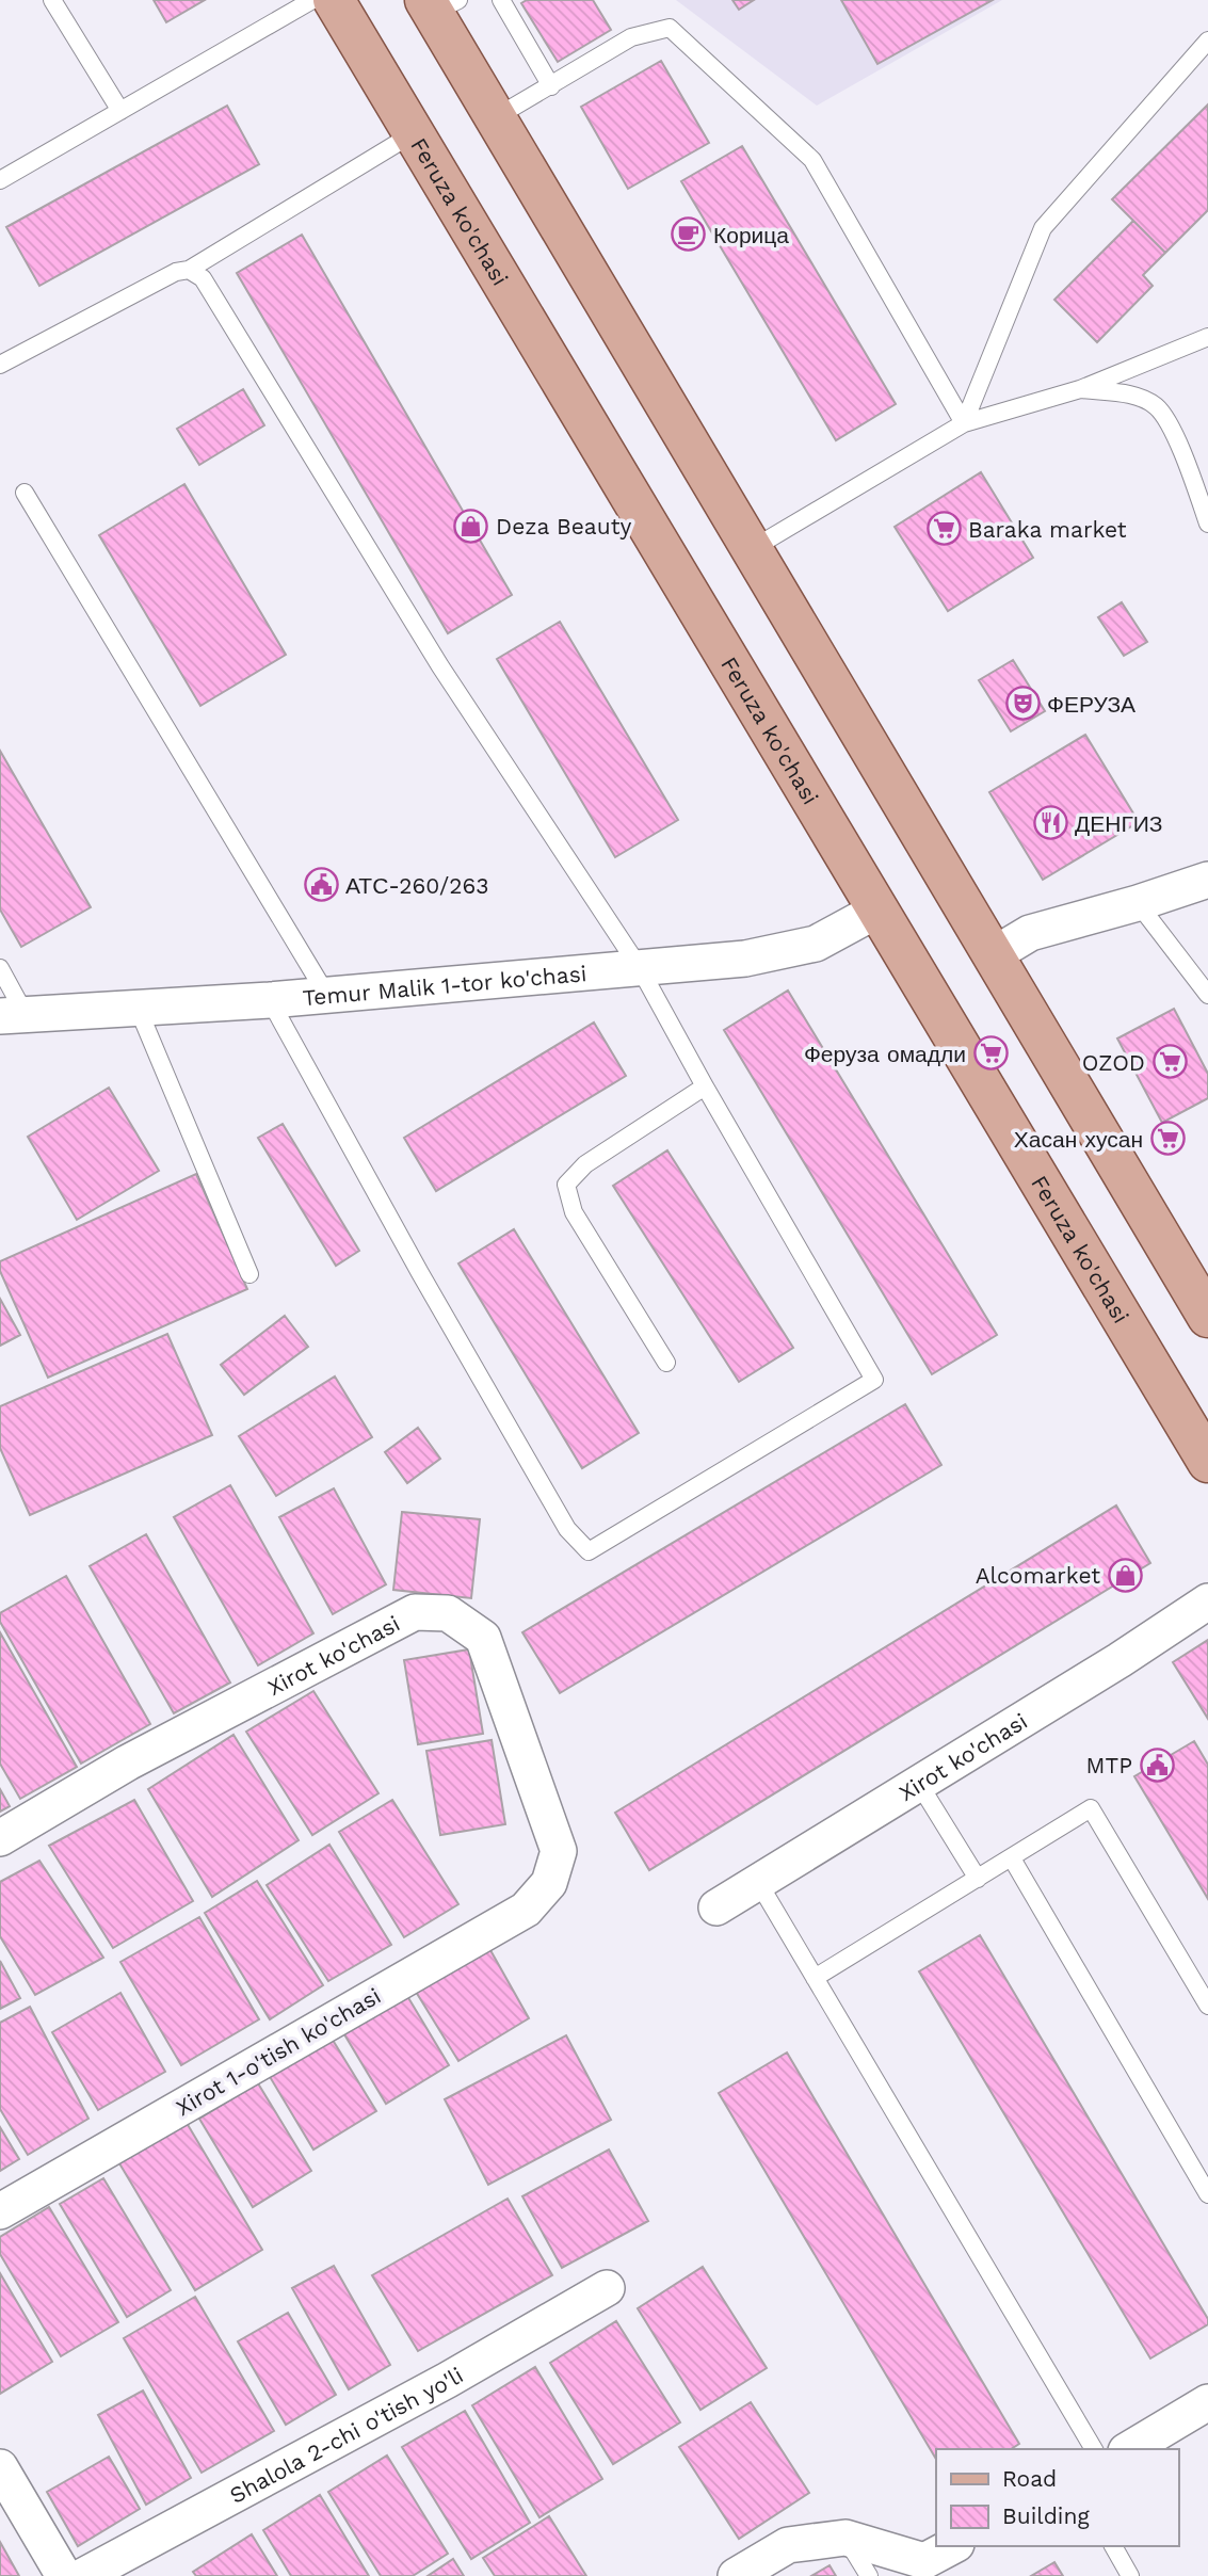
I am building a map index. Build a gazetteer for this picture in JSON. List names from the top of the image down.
{
  "streets": {
    "main road": ["Feruza ko'chasi"],
    "street": [
      "Temur Malik 1-tor ko'chasi",
      "Xirot ko'chasi",
      "Xirot 1-o'tish ko'chasi",
      "Shalola 2-chi o'tish yo'li"
    ]
  },
  "crossings": [
    ["Feruza ko'chasi", "Temur Malik 1-tor ko'chasi"],
    ["Xirot ko'chasi", "Xirot 1-o'tish ko'chasi"]
  ],
  "places": {
    "cafe": ["Корица"],
    "shop": ["Deza Beauty", "Alcomarket"],
    "supermarket": [
      "Baraka market",
      "Феруза омадли",
      "OZOD",
      "Хасан хусан"
    ],
    "theatre": ["ФЕРУЗА"],
    "restaurant": ["ДЕНГИЗ"],
    "public building": ["АТС-260/263", "MTP"]
  },
  "legend": ["Road", "Building"]
}
